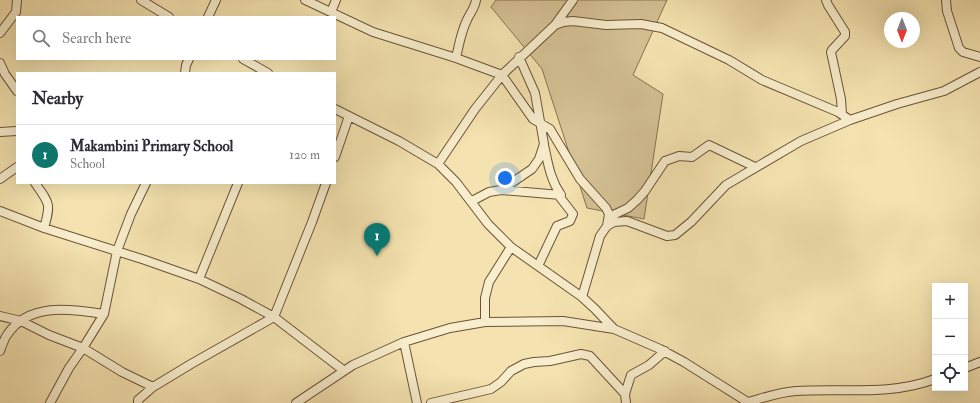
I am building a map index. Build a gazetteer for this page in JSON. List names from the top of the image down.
{
  "north": "bottom",
  "page": {
    "search": "Search here",
    "heading": "Nearby",
    "list": [
      {
        "mark": "1",
        "name": "Makambini Primary School",
        "note": "School",
        "value": "120 m"
      }
    ],
    "pins": "1",
    "map_buttons": ["+", "−"]
  }
}
